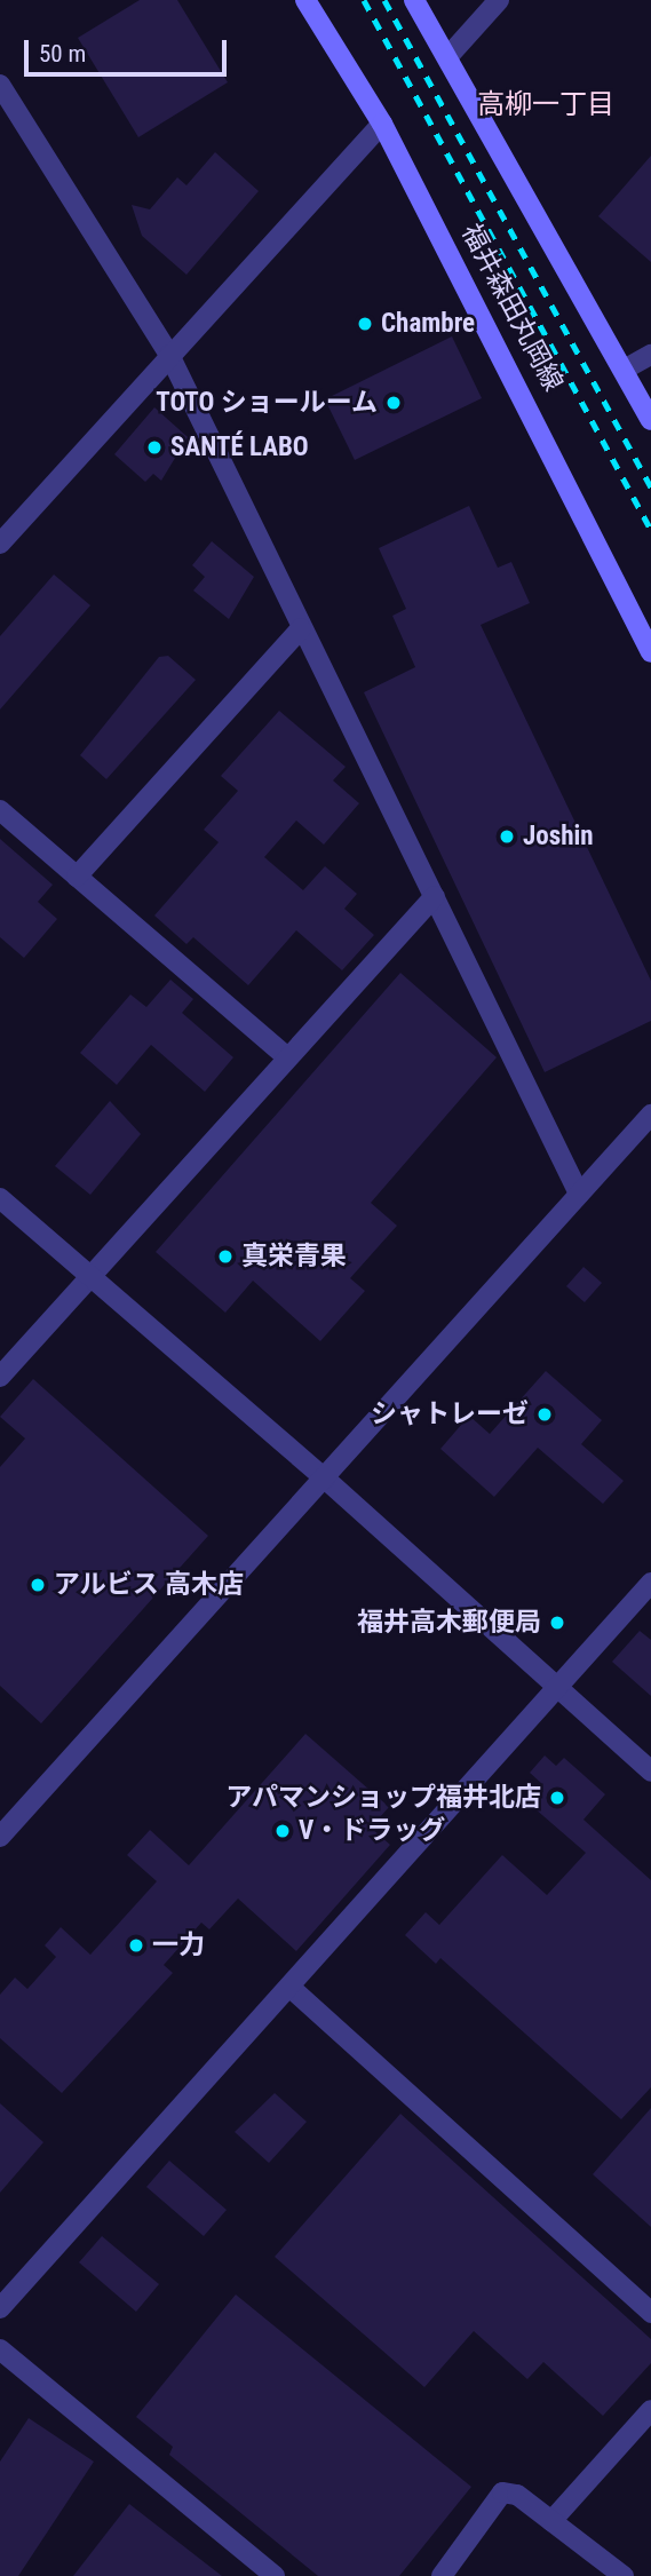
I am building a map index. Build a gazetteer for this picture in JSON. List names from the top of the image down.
{
  "streets": {
    "main road": ["福井森田丸岡線"]
  },
  "districts": ["高柳一丁目"],
  "places": [
    "Chambre",
    "TOTO ショールーム",
    "SANTÉ LABO",
    "Joshin",
    "真栄青果",
    "シャトレーゼ",
    "アルビス 高木店",
    "福井高木郵便局",
    "アパマンショップ福井北店",
    "V・ドラッグ",
    "一力"
  ],
  "scale_bar": "50 m"
}
